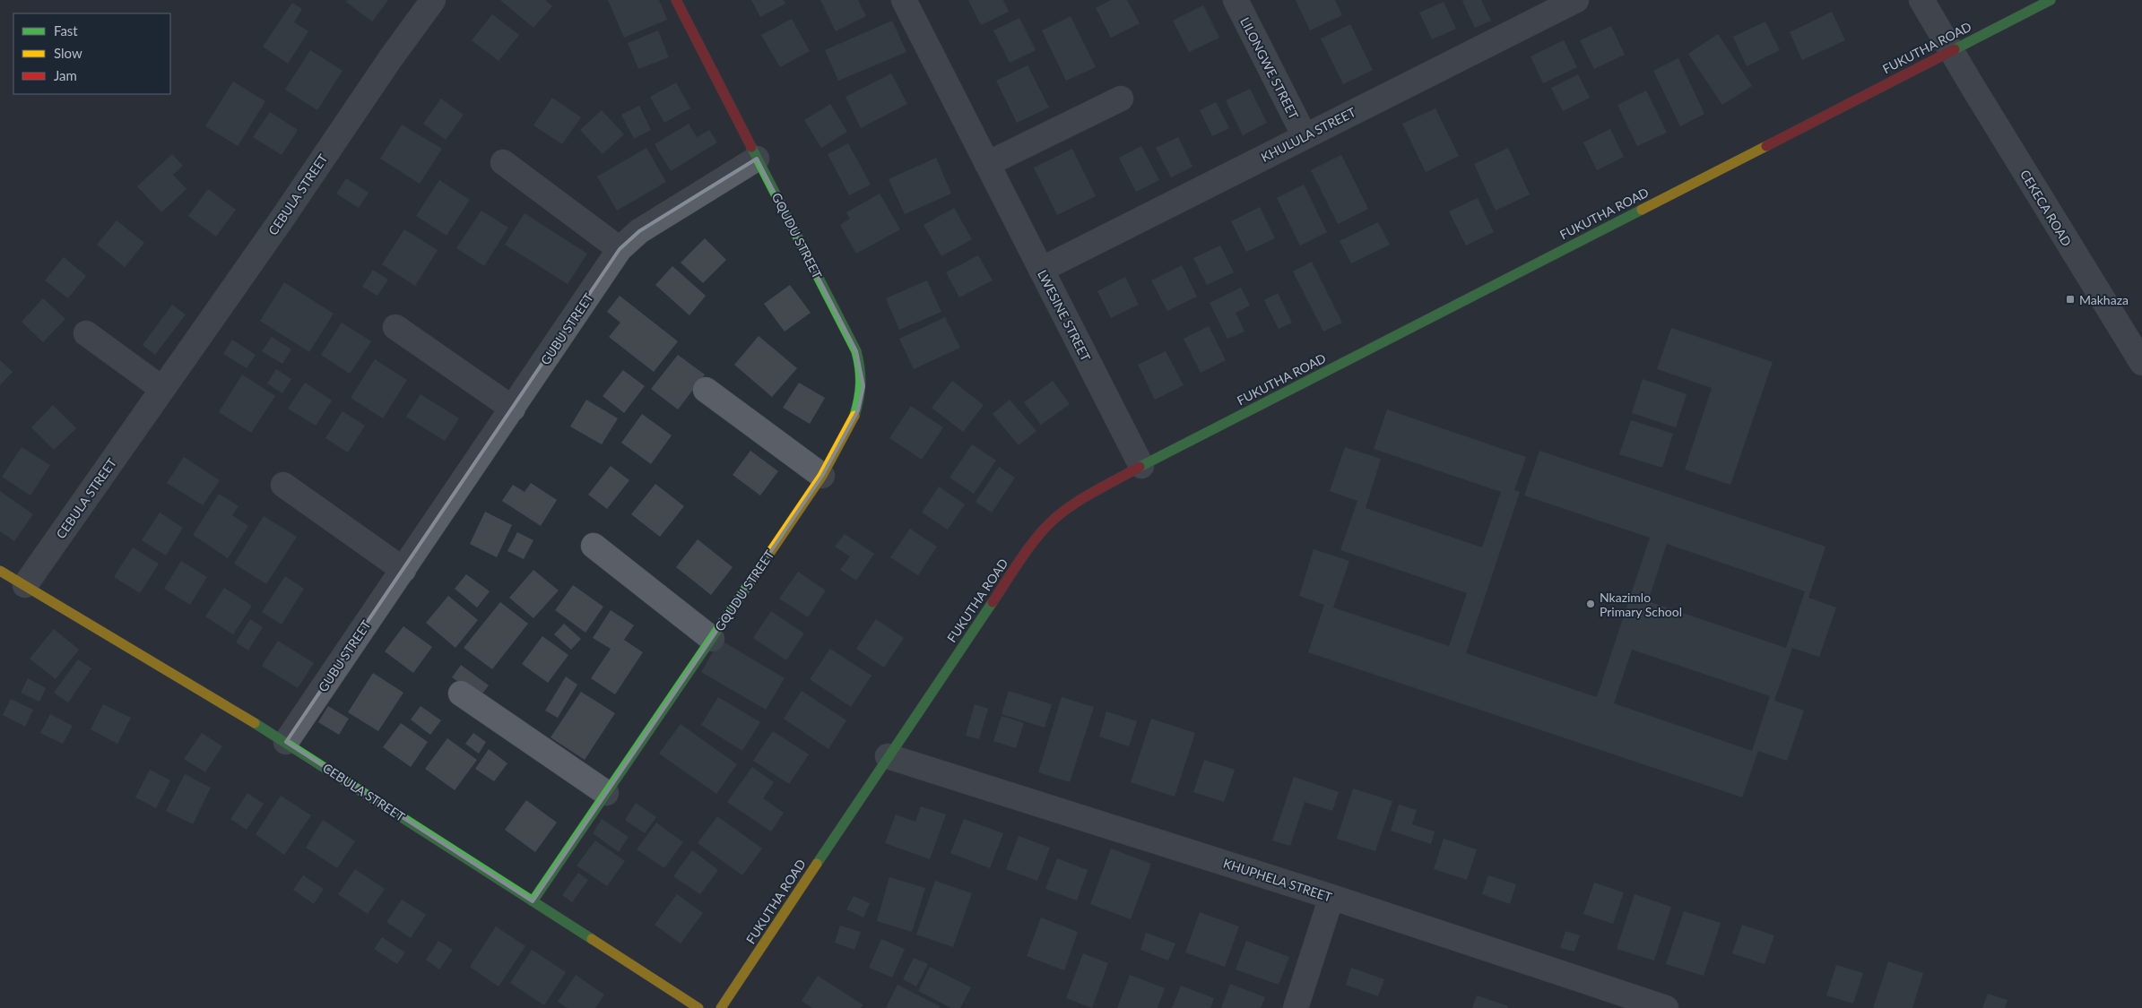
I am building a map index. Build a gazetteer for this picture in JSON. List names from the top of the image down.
{
  "streets": {
    "street": [
      "FUKUTHA ROAD",
      "LILONGWE STREET",
      "KHULULA STREET",
      "CEBULA STREET",
      "CEKECA ROAD",
      "GQUDU STREET",
      "LWESINE STREET",
      "GUBU STREET",
      "KHUPHELA STREET"
    ]
  },
  "crossings": [
    ["FUKUTHA ROAD", "CEKECA ROAD"],
    ["FUKUTHA ROAD", "LWESINE STREET"],
    ["FUKUTHA ROAD", "KHUPHELA STREET"],
    ["LILONGWE STREET", "KHULULA STREET"],
    ["KHULULA STREET", "LWESINE STREET"],
    ["CEBULA STREET", "GQUDU STREET"],
    ["CEBULA STREET", "GUBU STREET"],
    ["GQUDU STREET", "GUBU STREET"]
  ],
  "places": {
    "transit": ["Makhaza"],
    "other": ["Nkazimlo Primary School"]
  },
  "legend": ["Fast", "Slow", "Jam"]
}
